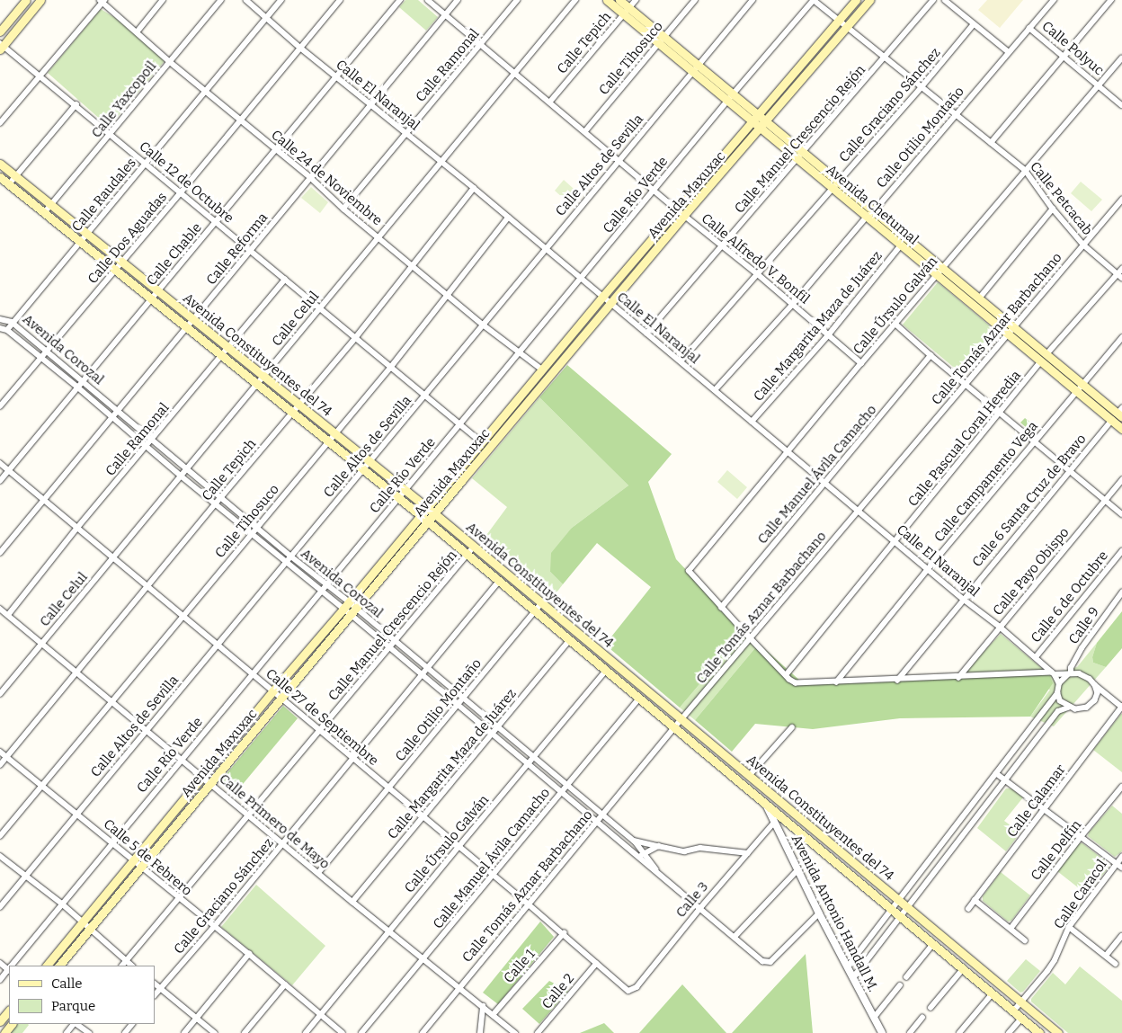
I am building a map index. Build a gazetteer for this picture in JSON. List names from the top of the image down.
{
  "streets": {
    "main road": ["Avenida Maxuxac", "Avenida Chetumal", "Avenida Constituyentes del 74"],
    "street": [
      "Calle Tepich",
      "Calle Polyuc",
      "Calle Tihosuco",
      "Calle Ramonal",
      "Calle El Naranjal",
      "Calle Yaxcopoil",
      "Calle Graciano Sánchez",
      "Calle Otilio Montaño",
      "Calle Manuel Crescencio Rejón",
      "Calle Altos de Sevilla",
      "Calle 24 de Noviembre",
      "Calle 12 de Octubre",
      "Calle Raudales",
      "Calle Río Verde",
      "Calle Petcacab",
      "Calle Dos Aguadas",
      "Calle Reforma",
      "Calle Chable",
      "Calle Alfredo V. Bonfil",
      "Calle Úrsulo Galván",
      "Calle Celul",
      "Calle Margarita Maza de Juárez",
      "Calle Tomás Aznar Barbachano",
      "Avenida Corozal",
      "Calle Pascual Coral Heredia",
      "Calle Manuel Ávila Camacho",
      "Calle Campamento Vega",
      "Calle 6 Santa Cruz de Bravo",
      "Calle Payo Obispo",
      "Calle 6 de Octubre",
      "Calle 9",
      "Calle 27 de Septiembre",
      "Calle Calamar",
      "Calle Primero de Mayo",
      "Calle Delfín",
      "Calle 5 de Febrero",
      "Calle Caracol",
      "Calle 3",
      "Avenida Antonio Handall M.",
      "Calle 1",
      "Calle 2"
    ]
  },
  "crossings": [
    ["Calle Tepich", "Calle El Naranjal"],
    ["Calle Tepich", "Calle 24 de Noviembre"],
    ["Calle Tepich", "Calle 12 de Octubre"],
    ["Calle Tepich", "Avenida Chetumal"],
    ["Calle Tepich", "Calle Alfredo V. Bonfil"],
    ["Calle Tepich", "Avenida Corozal"],
    ["Calle Tepich", "Avenida Constituyentes del 74"],
    ["Calle Tepich", "Calle 27 de Septiembre"],
    ["Calle Tepich", "Calle Primero de Mayo"],
    ["Calle Tepich", "Calle 5 de Febrero"],
    ["Calle Polyuc", "Calle Otilio Montaño"],
    ["Calle Polyuc", "Calle Úrsulo Galván"],
    ["Calle Tihosuco", "Calle El Naranjal"],
    ["Calle Tihosuco", "Calle 24 de Noviembre"],
    ["Calle Tihosuco", "Calle 12 de Octubre"],
    ["Calle Tihosuco", "Avenida Chetumal"],
    ["Calle Tihosuco", "Calle Alfredo V. Bonfil"],
    ["Calle Tihosuco", "Avenida Corozal"],
    ["Calle Tihosuco", "Avenida Constituyentes del 74"],
    ["Calle Tihosuco", "Calle 27 de Septiembre"],
    ["Calle Tihosuco", "Calle Primero de Mayo"],
    ["Calle Tihosuco", "Calle 5 de Febrero"],
    ["Calle Ramonal", "Calle El Naranjal"],
    ["Calle Ramonal", "Calle 24 de Noviembre"],
    ["Calle Ramonal", "Calle 12 de Octubre"],
    ["Calle Ramonal", "Calle Alfredo V. Bonfil"],
    ["Calle Ramonal", "Avenida Corozal"],
    ["Calle Ramonal", "Avenida Constituyentes del 74"],
    ["Calle Ramonal", "Calle 27 de Septiembre"],
    ["Calle Ramonal", "Calle Primero de Mayo"],
    ["Calle El Naranjal", "Calle Graciano Sánchez"],
    ["Calle El Naranjal", "Calle Otilio Montaño"],
    ["Calle El Naranjal", "Calle Manuel Crescencio Rejón"],
    ["Calle El Naranjal", "Calle Altos de Sevilla"],
    ["Calle El Naranjal", "Calle Raudales"],
    ["Calle El Naranjal", "Calle Río Verde"],
    ["Calle El Naranjal", "Avenida Maxuxac"],
    ["Calle El Naranjal", "Calle Dos Aguadas"],
    ["Calle El Naranjal", "Calle Reforma"],
    ["Calle El Naranjal", "Calle Chable"],
    ["Calle El Naranjal", "Calle Úrsulo Galván"],
    ["Calle El Naranjal", "Calle Celul"],
    ["Calle El Naranjal", "Calle Margarita Maza de Juárez"],
    ["Calle El Naranjal", "Calle Tomás Aznar Barbachano"],
    ["Calle El Naranjal", "Calle Pascual Coral Heredia"],
    ["Calle El Naranjal", "Calle Manuel Ávila Camacho"],
    ["Calle El Naranjal", "Calle Campamento Vega"],
    ["Calle El Naranjal", "Calle 6 Santa Cruz de Bravo"],
    ["Calle El Naranjal", "Calle Payo Obispo"],
    ["Calle El Naranjal", "Calle 6 de Octubre"],
    ["Calle Yaxcopoil", "Calle 24 de Noviembre"],
    ["Calle Yaxcopoil", "Calle 12 de Octubre"],
    ["Calle Yaxcopoil", "Avenida Constituyentes del 74"],
    ["Calle Graciano Sánchez", "Calle Petcacab"],
    ["Calle Graciano Sánchez", "Avenida Chetumal"],
    ["Calle Graciano Sánchez", "Calle Alfredo V. Bonfil"],
    ["Calle Graciano Sánchez", "Avenida Corozal"],
    ["Calle Graciano Sánchez", "Avenida Constituyentes del 74"],
    ["Calle Graciano Sánchez", "Calle 27 de Septiembre"],
    ["Calle Graciano Sánchez", "Calle Primero de Mayo"],
    ["Calle Graciano Sánchez", "Calle 5 de Febrero"],
    ["Calle Otilio Montaño", "Calle Petcacab"],
    ["Calle Otilio Montaño", "Avenida Chetumal"],
    ["Calle Otilio Montaño", "Calle Alfredo V. Bonfil"],
    ["Calle Otilio Montaño", "Avenida Corozal"],
    ["Calle Otilio Montaño", "Avenida Constituyentes del 74"],
    ["Calle Otilio Montaño", "Calle 27 de Septiembre"],
    ["Calle Otilio Montaño", "Calle Primero de Mayo"],
    ["Calle Manuel Crescencio Rejón", "Calle Petcacab"],
    ["Calle Manuel Crescencio Rejón", "Avenida Chetumal"],
    ["Calle Manuel Crescencio Rejón", "Calle Alfredo V. Bonfil"],
    ["Calle Manuel Crescencio Rejón", "Avenida Corozal"],
    ["Calle Manuel Crescencio Rejón", "Avenida Constituyentes del 74"],
    ["Calle Manuel Crescencio Rejón", "Calle 27 de Septiembre"],
    ["Calle Manuel Crescencio Rejón", "Calle Primero de Mayo"],
    ["Calle Manuel Crescencio Rejón", "Calle 5 de Febrero"],
    ["Calle Altos de Sevilla", "Calle 24 de Noviembre"],
    ["Calle Altos de Sevilla", "Calle 12 de Octubre"],
    ["Calle Altos de Sevilla", "Avenida Chetumal"],
    ["Calle Altos de Sevilla", "Calle Alfredo V. Bonfil"],
    ["Calle Altos de Sevilla", "Avenida Corozal"],
    ["Calle Altos de Sevilla", "Avenida Constituyentes del 74"],
    ["Calle Altos de Sevilla", "Calle 27 de Septiembre"],
    ["Calle Altos de Sevilla", "Calle Primero de Mayo"],
    ["Calle Altos de Sevilla", "Calle 5 de Febrero"],
    ["Calle 24 de Noviembre", "Calle Raudales"],
    ["Calle 24 de Noviembre", "Calle Río Verde"],
    ["Calle 24 de Noviembre", "Avenida Maxuxac"],
    ["Calle 24 de Noviembre", "Calle Dos Aguadas"],
    ["Calle 24 de Noviembre", "Calle Reforma"],
    ["Calle 24 de Noviembre", "Calle Chable"],
    ["Calle 24 de Noviembre", "Calle Celul"],
    ["Calle 12 de Octubre", "Calle Raudales"],
    ["Calle 12 de Octubre", "Calle Río Verde"],
    ["Calle 12 de Octubre", "Avenida Maxuxac"],
    ["Calle 12 de Octubre", "Calle Dos Aguadas"],
    ["Calle 12 de Octubre", "Calle Reforma"],
    ["Calle 12 de Octubre", "Calle Chable"],
    ["Calle 12 de Octubre", "Calle Celul"],
    ["Calle Raudales", "Avenida Corozal"],
    ["Calle Raudales", "Avenida Constituyentes del 74"],
    ["Calle Río Verde", "Calle Petcacab"],
    ["Calle Río Verde", "Avenida Chetumal"],
    ["Calle Río Verde", "Calle Alfredo V. Bonfil"],
    ["Calle Río Verde", "Avenida Corozal"],
    ["Calle Río Verde", "Avenida Constituyentes del 74"],
    ["Calle Río Verde", "Calle 27 de Septiembre"],
    ["Calle Río Verde", "Calle Primero de Mayo"],
    ["Calle Río Verde", "Calle 5 de Febrero"],
    ["Avenida Maxuxac", "Calle Petcacab"],
    ["Avenida Maxuxac", "Avenida Chetumal"],
    ["Avenida Maxuxac", "Calle Alfredo V. Bonfil"],
    ["Avenida Maxuxac", "Avenida Corozal"],
    ["Avenida Maxuxac", "Avenida Constituyentes del 74"],
    ["Avenida Maxuxac", "Calle 27 de Septiembre"],
    ["Avenida Maxuxac", "Calle Primero de Mayo"],
    ["Avenida Maxuxac", "Calle 5 de Febrero"],
    ["Calle Petcacab", "Calle Úrsulo Galván"],
    ["Calle Petcacab", "Calle Tomás Aznar Barbachano"],
    ["Avenida Chetumal", "Calle Úrsulo Galván"],
    ["Avenida Chetumal", "Calle Margarita Maza de Juárez"],
    ["Avenida Chetumal", "Calle Tomás Aznar Barbachano"],
    ["Avenida Chetumal", "Calle Pascual Coral Heredia"],
    ["Avenida Chetumal", "Calle Campamento Vega"],
    ["Avenida Chetumal", "Calle 6 Santa Cruz de Bravo"],
    ["Calle Dos Aguadas", "Avenida Corozal"],
    ["Calle Dos Aguadas", "Avenida Constituyentes del 74"],
    ["Calle Reforma", "Calle Alfredo V. Bonfil"],
    ["Calle Reforma", "Avenida Corozal"],
    ["Calle Reforma", "Avenida Constituyentes del 74"],
    ["Calle Reforma", "Calle 27 de Septiembre"],
    ["Calle Chable", "Avenida Corozal"],
    ["Calle Chable", "Avenida Constituyentes del 74"],
    ["Calle Chable", "Calle 27 de Septiembre"],
    ["Calle Alfredo V. Bonfil", "Calle Úrsulo Galván"],
    ["Calle Alfredo V. Bonfil", "Calle Celul"],
    ["Calle Alfredo V. Bonfil", "Calle Margarita Maza de Juárez"],
    ["Calle Úrsulo Galván", "Avenida Corozal"],
    ["Calle Úrsulo Galván", "Avenida Constituyentes del 74"],
    ["Calle Úrsulo Galván", "Calle Manuel Ávila Camacho"],
    ["Calle Úrsulo Galván", "Calle 27 de Septiembre"],
    ["Calle Úrsulo Galván", "Calle Primero de Mayo"],
    ["Calle Úrsulo Galván", "Calle 5 de Febrero"],
    ["Calle Celul", "Avenida Corozal"],
    ["Calle Celul", "Avenida Constituyentes del 74"],
    ["Calle Celul", "Calle 27 de Septiembre"],
    ["Calle Celul", "Calle Primero de Mayo"],
    ["Calle Margarita Maza de Juárez", "Avenida Corozal"],
    ["Calle Margarita Maza de Juárez", "Avenida Constituyentes del 74"],
    ["Calle Margarita Maza de Juárez", "Calle 27 de Septiembre"],
    ["Calle Margarita Maza de Juárez", "Calle Primero de Mayo"],
    ["Calle Tomás Aznar Barbachano", "Avenida Corozal"],
    ["Calle Tomás Aznar Barbachano", "Avenida Constituyentes del 74"],
    ["Calle Tomás Aznar Barbachano", "Calle 27 de Septiembre"],
    ["Calle Tomás Aznar Barbachano", "Calle Primero de Mayo"],
    ["Avenida Corozal", "Calle Manuel Ávila Camacho"],
    ["Avenida Corozal", "Calle 3"],
    ["Avenida Corozal", "Avenida Antonio Handall M."],
    ["Avenida Constituyentes del 74", "Calle Manuel Ávila Camacho"],
    ["Avenida Constituyentes del 74", "Calle Caracol"],
    ["Avenida Constituyentes del 74", "Avenida Antonio Handall M."],
    ["Calle Manuel Ávila Camacho", "Calle 27 de Septiembre"],
    ["Calle Manuel Ávila Camacho", "Calle Primero de Mayo"],
    ["Calle 27 de Septiembre", "Calle 3"],
    ["Calle 27 de Septiembre", "Calle 1"],
    ["Calle 27 de Septiembre", "Calle 2"],
    ["Calle Primero de Mayo", "Calle 1"],
    ["Calle 3", "Avenida Antonio Handall M."]
  ],
  "legend": ["Calle", "Parque"]
}
